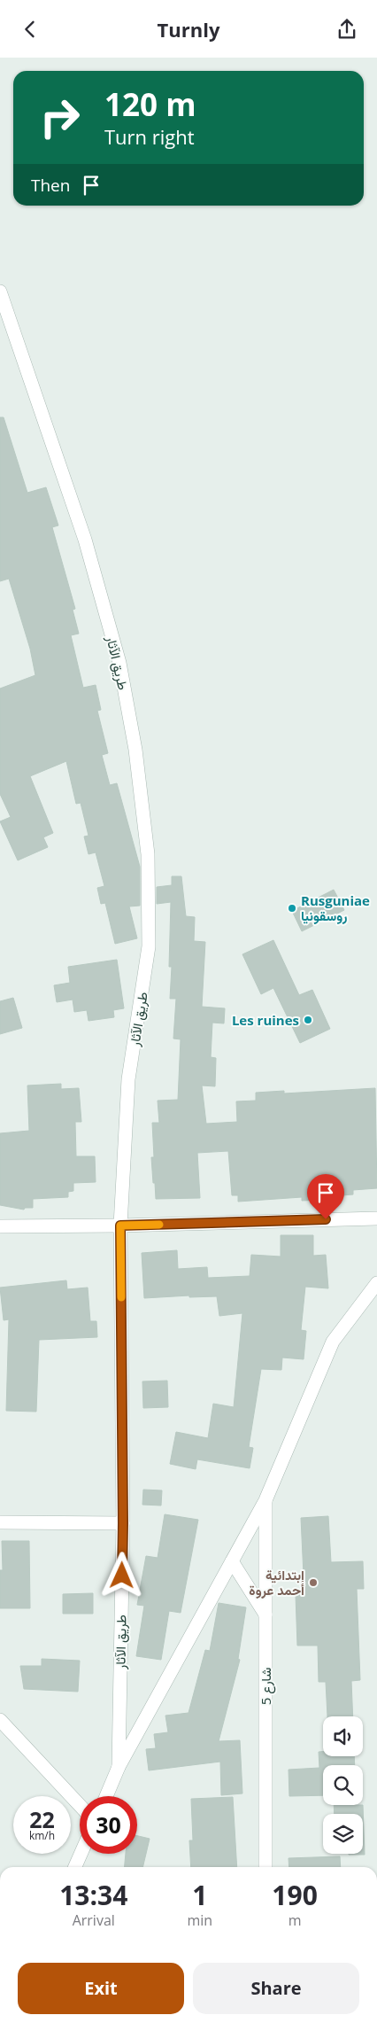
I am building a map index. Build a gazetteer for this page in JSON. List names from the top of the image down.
{
  "streets": {
    "street": ["طريق الآثار", "شارع 5"]
  },
  "places": ["Rusguniae روسقونيا", "Les ruines", "إبتدائية أحمد عروة"],
  "page": {
    "header": "Turnly",
    "turn": ["120 m", "Turn right"],
    "then": "Then",
    "speed": "22 km/h",
    "limit": "30",
    "eta": [
      "13:34",
      "Arrival",
      "1",
      "min",
      "190",
      "m"
    ],
    "buttons": ["Exit", "Share"]
  }
}
